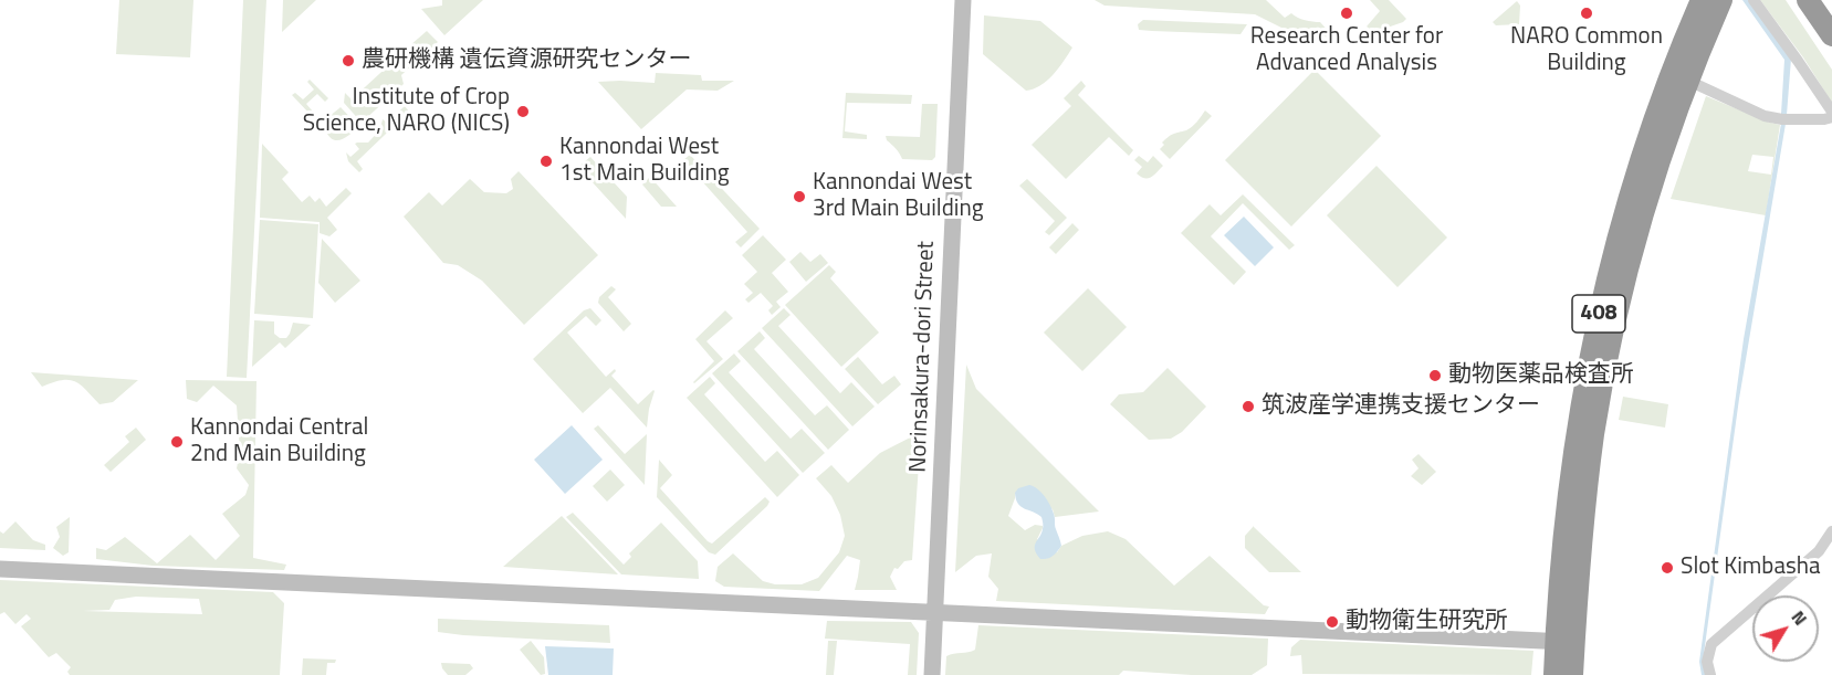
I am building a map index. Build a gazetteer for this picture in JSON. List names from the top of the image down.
{
  "streets": {
    "highway": ["408"],
    "street": ["Norinsakura-dori Street"]
  },
  "places": [
    "Research Center for Advanced Analysis",
    "NARO Common Building",
    "農研機構 遺伝資源研究センター",
    "Institute of Crop Science, NARO (NICS)",
    "Kannondai West 1st Main Building",
    "Kannondai West 3rd Main Building",
    "動物医薬品検査所",
    "筑波産学連携支援センター",
    "Kannondai Central 2nd Main Building",
    "Slot Kimbasha",
    "動物衛生研究所"
  ],
  "north": "top right"
}
